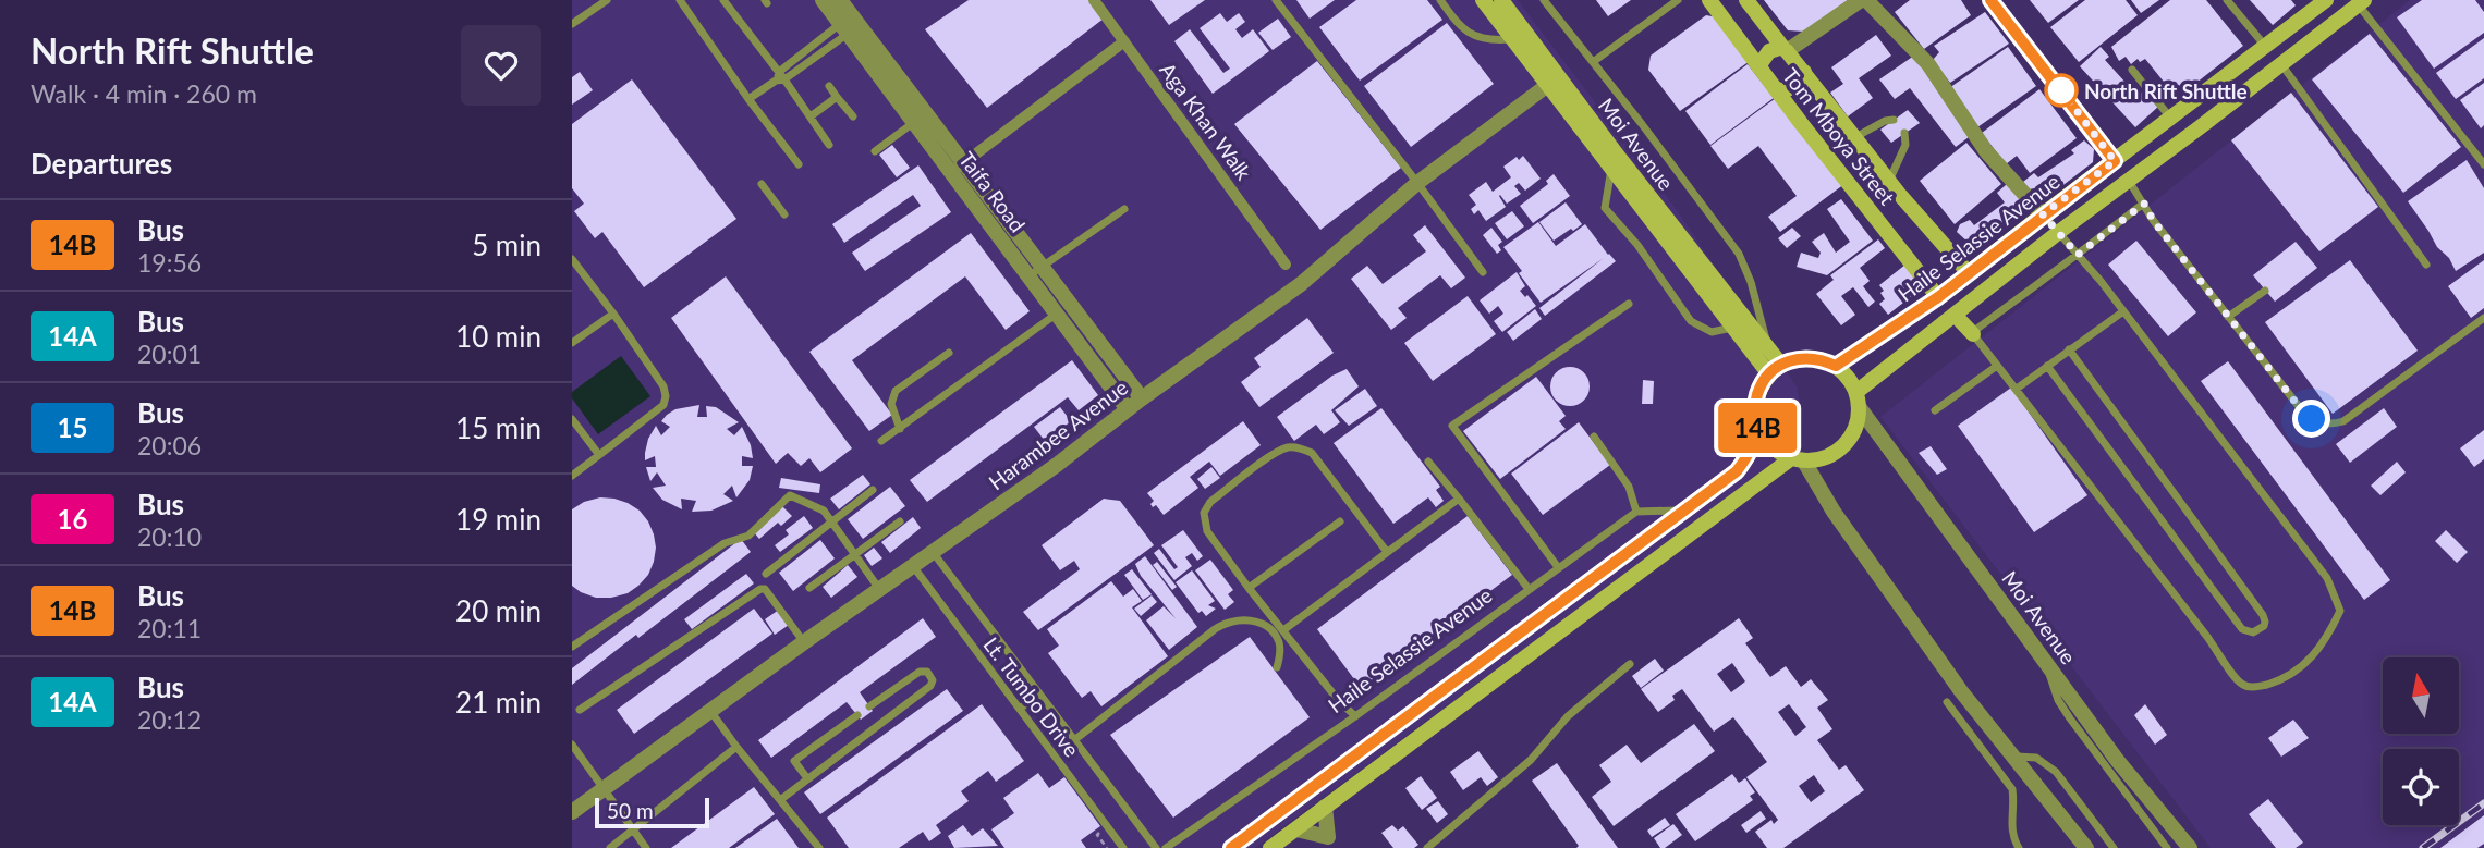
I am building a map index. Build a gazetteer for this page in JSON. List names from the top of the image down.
{
  "streets": {
    "main road": ["Tom Mboya Street", "Moi Avenue", "Haile Selassie Avenue"],
    "street": ["Aga Khan Walk", "Taifa Road", "Harambee Avenue"],
    "lane": ["Lt. Tumbo Drive"]
  },
  "crossings": [
    ["Tom Mboya Street", "Haile Selassie Avenue"],
    ["Moi Avenue", "Haile Selassie Avenue"],
    ["Moi Avenue", "Harambee Avenue"],
    ["Taifa Road", "Harambee Avenue"],
    ["Harambee Avenue", "Lt. Tumbo Drive"]
  ],
  "places": ["North Rift Shuttle"],
  "lines": ["bus line 14B"],
  "scale_bar": "50 m",
  "north": "top",
  "page": {
    "heading": [
      ["North Rift Shuttle", "Walk · 4 min · 260 m"],
      "Departures"
    ],
    "on_map": "14B",
    "list": [
      {
        "mark": "14B",
        "name": "Bus",
        "note": "19:56",
        "value": "5 min"
      },
      {
        "mark": "14A",
        "name": "Bus",
        "note": "20:01",
        "value": "10 min"
      },
      {
        "mark": "15",
        "name": "Bus",
        "note": "20:06",
        "value": "15 min"
      },
      {
        "mark": "16",
        "name": "Bus",
        "note": "20:10",
        "value": "19 min"
      },
      {
        "mark": "14B",
        "name": "Bus",
        "note": "20:11",
        "value": "20 min"
      },
      {
        "mark": "14A",
        "name": "Bus",
        "note": "20:12",
        "value": "21 min"
      }
    ],
    "scale": "50 m"
  }
}
